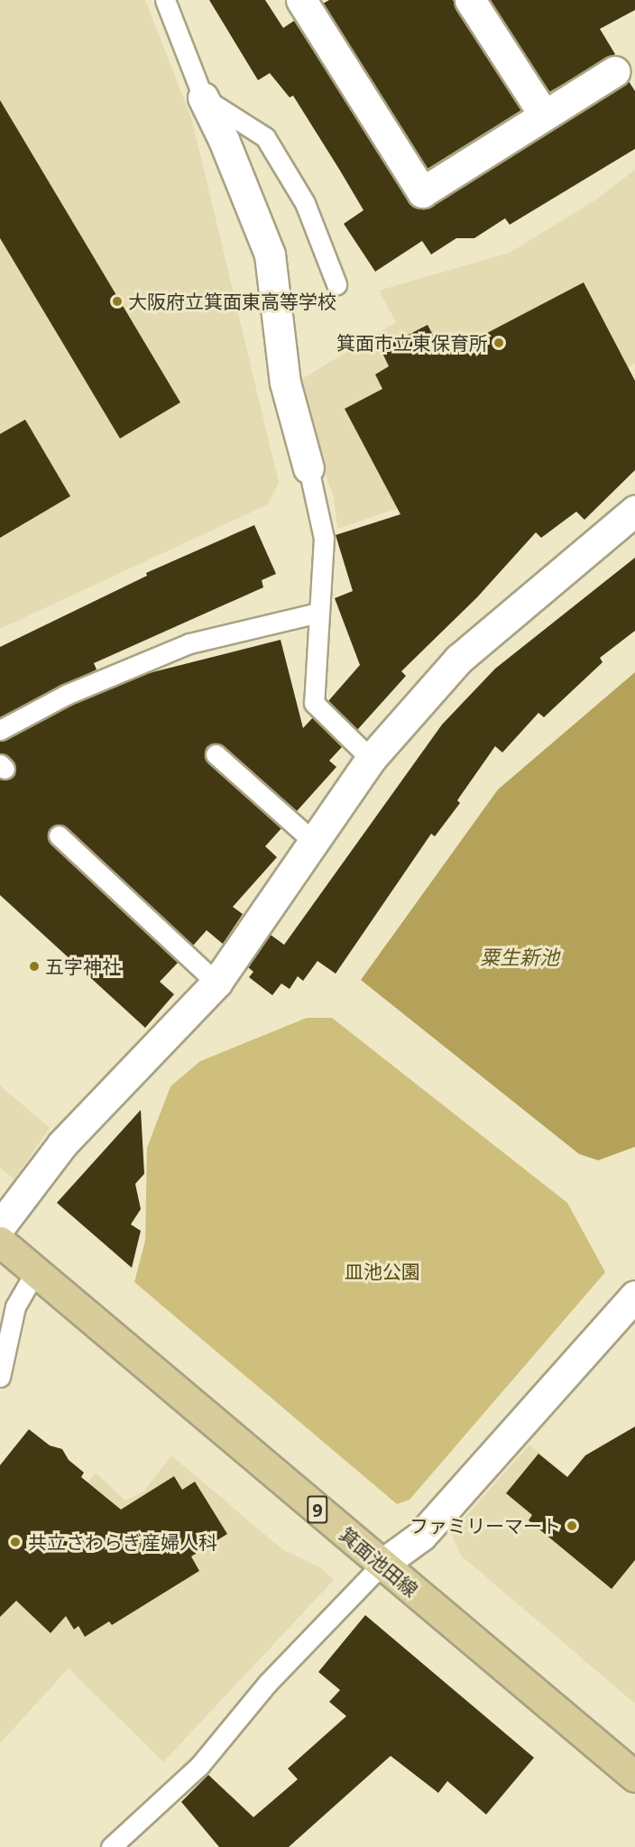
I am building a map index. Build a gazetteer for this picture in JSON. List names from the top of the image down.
{
  "streets": {
    "main road": ["9", "箕面池田線"]
  },
  "water": ["粟生新池"],
  "parks": ["皿池公園"],
  "places": [
    "大阪府立箕面東高等学校",
    "箕面市立東保育所",
    "五字神社",
    "ファミリーマート",
    "共立さわらぎ産婦人科"
  ]
}
